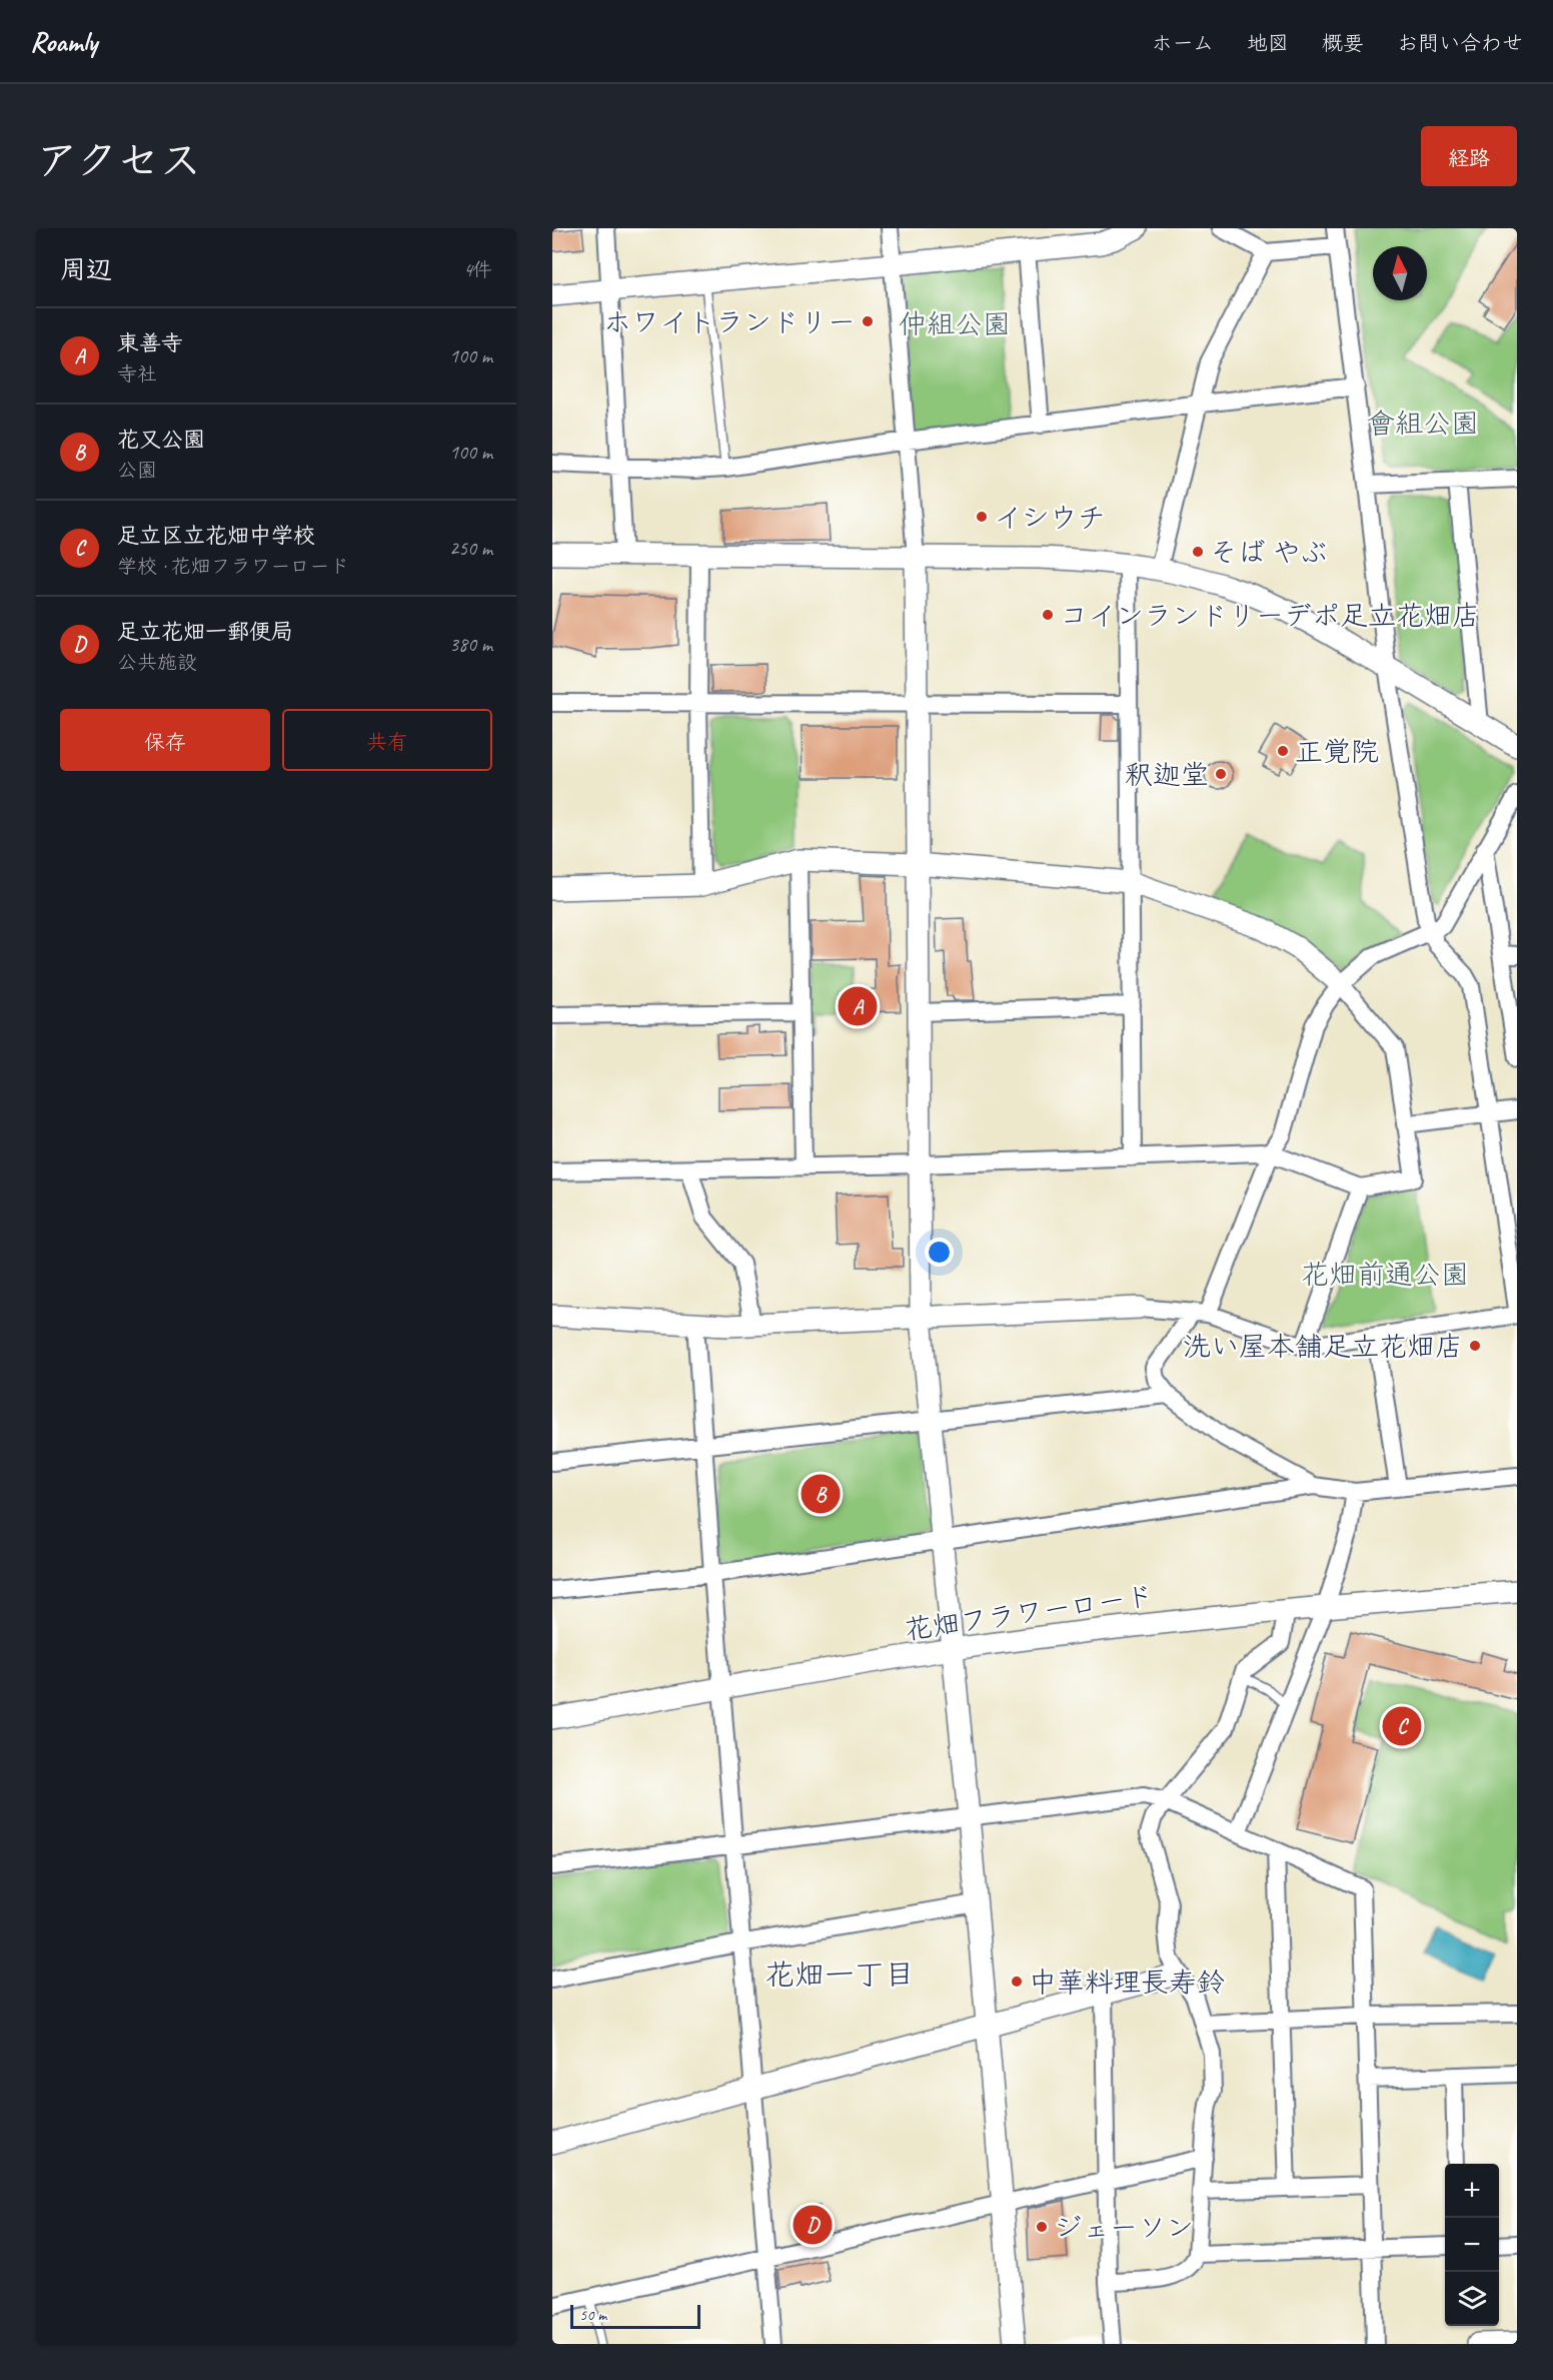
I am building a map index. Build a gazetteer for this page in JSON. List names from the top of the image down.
{
  "streets": {
    "street": ["花畑フラワーロード"]
  },
  "districts": ["花畑一丁目"],
  "parks": ["仲組公園", "會組公園", "花畑前通公園"],
  "places": [
    "ホワイトランドリー",
    "イシウチ",
    "そば やぶ",
    "コインランドリーデポ足立花畑店",
    "正覚院",
    "釈迦堂",
    "洗い屋本舗足立花畑店",
    "中華料理長寿鈴",
    "ジェーソン"
  ],
  "scale_bar": "50 m",
  "north": "top",
  "page": {
    "header": "Roamly",
    "nav": [
      "ホーム",
      "地図",
      "概要",
      "お問い合わせ"
    ],
    "title": "アクセス",
    "buttons": [
      "経路",
      ["保存", "共有"]
    ],
    "heading": ["周辺", "4件"],
    "list": [
      {
        "mark": "A",
        "name": "東善寺",
        "note": "寺社",
        "value": "100 m"
      },
      {
        "mark": "B",
        "name": "花又公園",
        "note": "公園",
        "value": "100 m"
      },
      {
        "mark": "C",
        "name": "足立区立花畑中学校",
        "note": "学校 · 花畑フラワーロード",
        "value": "250 m"
      },
      {
        "mark": "D",
        "name": "足立花畑一郵便局",
        "note": "公共施設",
        "value": "380 m"
      }
    ],
    "pins": [
      "A",
      "B",
      "C",
      "D"
    ],
    "map_buttons": ["+", "−"],
    "scale": "50 m"
  }
}
